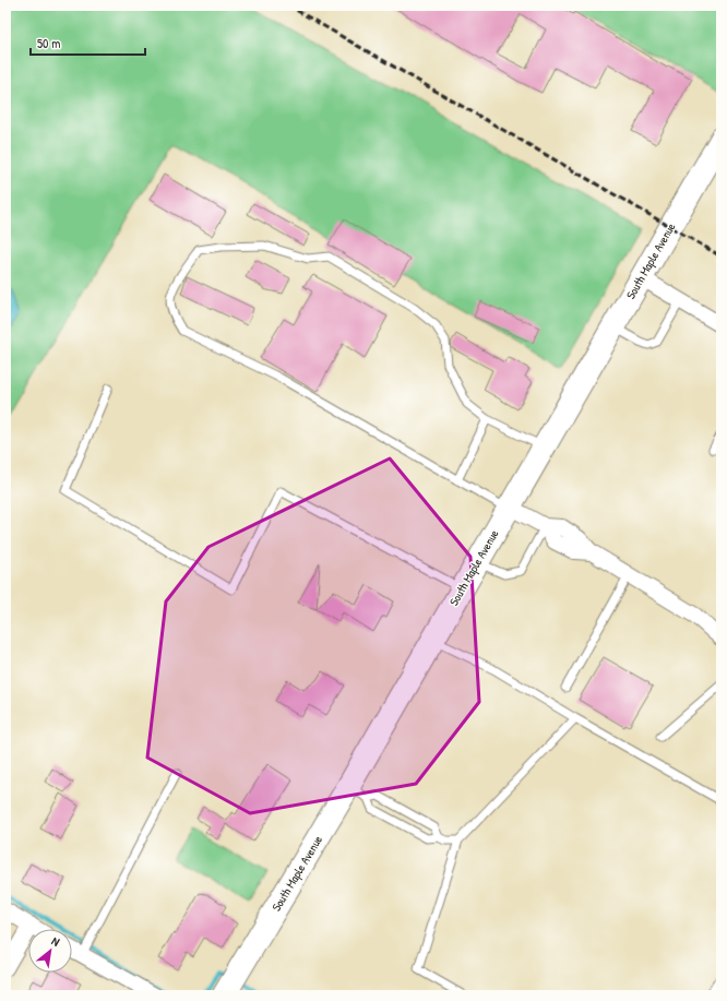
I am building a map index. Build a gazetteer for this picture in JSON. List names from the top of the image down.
{
  "streets": {
    "main road": ["South Maple Avenue"]
  },
  "scale_bar": "50 m",
  "north": "top right"
}
